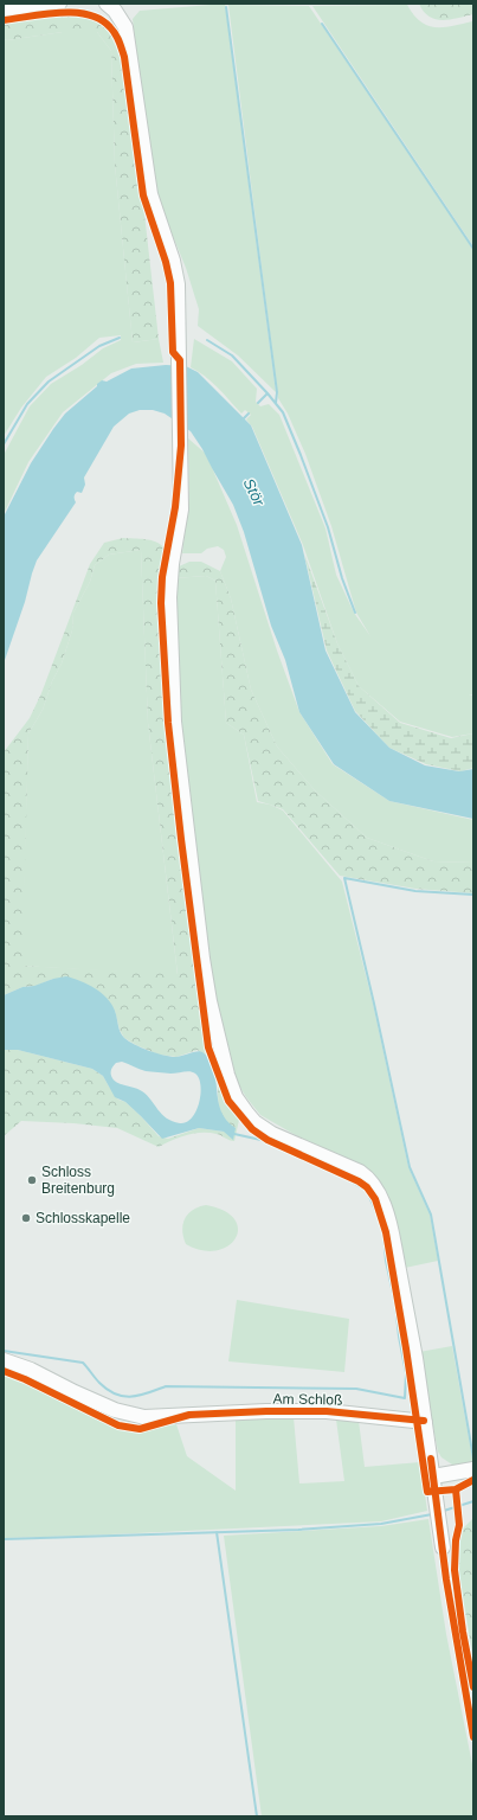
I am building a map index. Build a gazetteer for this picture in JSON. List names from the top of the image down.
{
  "streets": {
    "main road": ["Am Schloß"]
  },
  "water": ["Stör"],
  "places": ["Schloss Breitenburg", "Schlosskapelle"]
}
